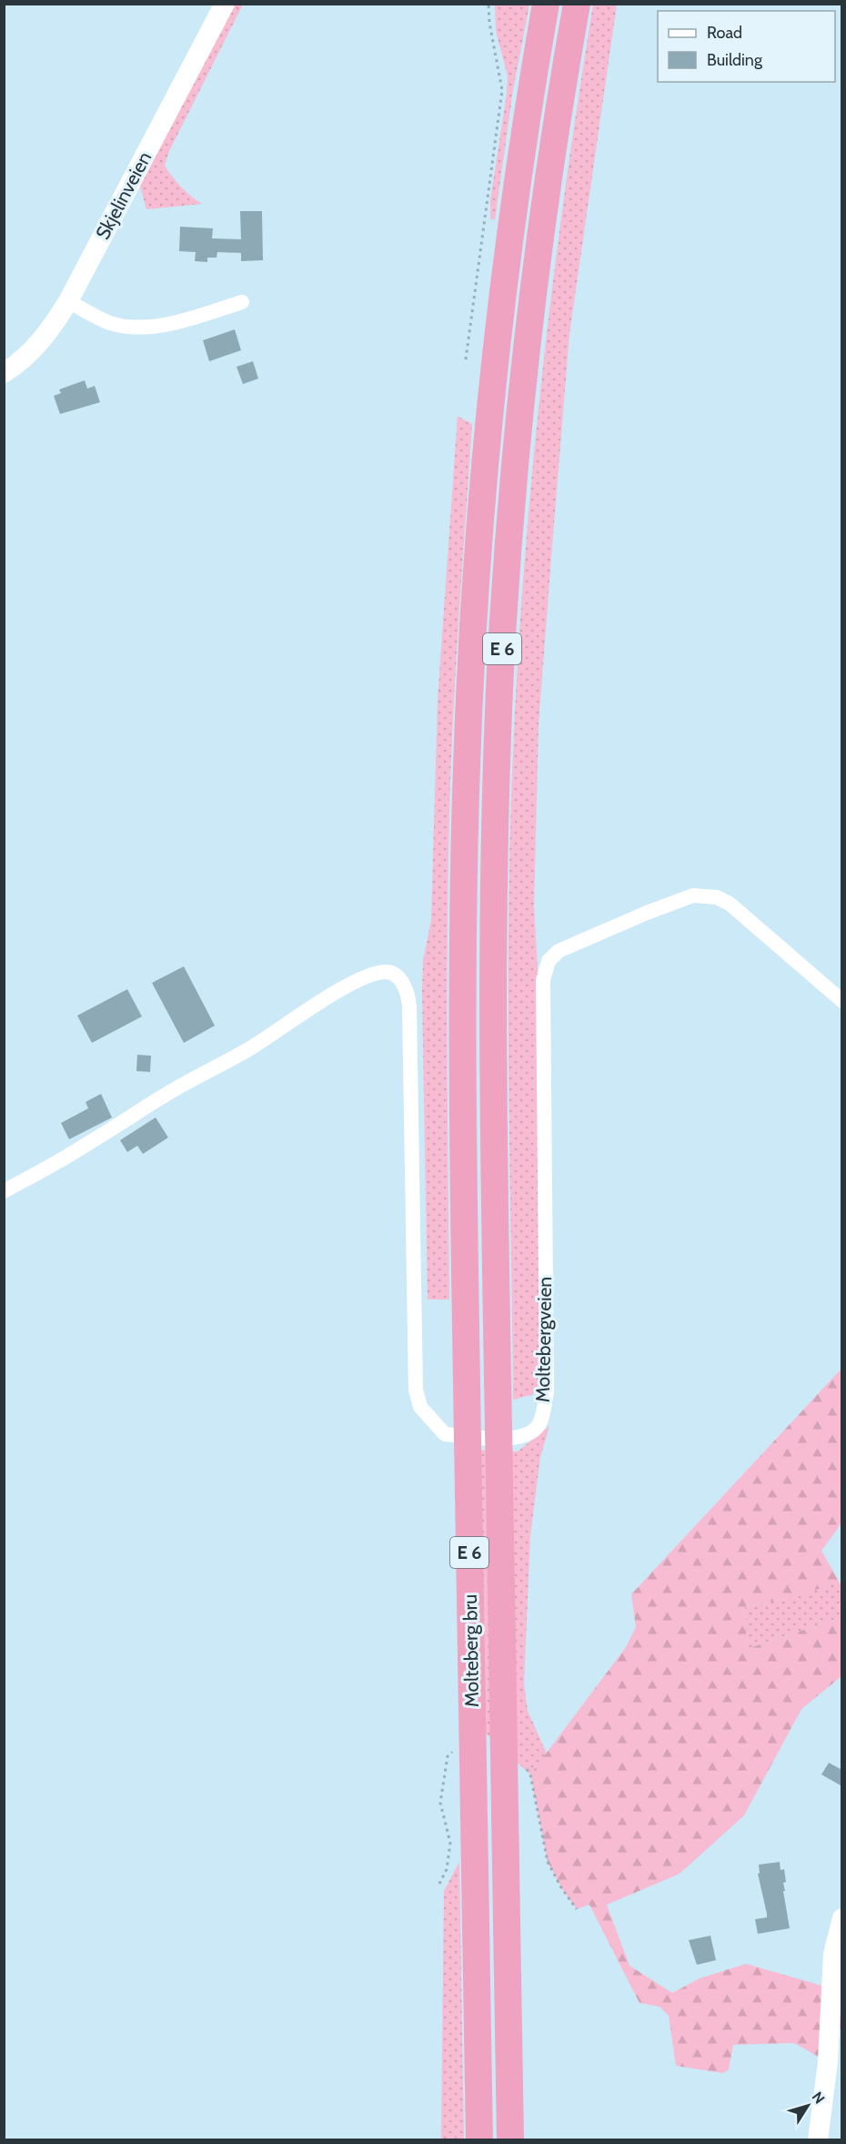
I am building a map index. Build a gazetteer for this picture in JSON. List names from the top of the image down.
{
  "streets": {
    "highway": ["E 6", "Molteberg bru"],
    "main road": ["Skjelinveien"],
    "street": ["Moltebergveien"]
  },
  "legend": ["Road", "Building"],
  "north": "top right"
}
